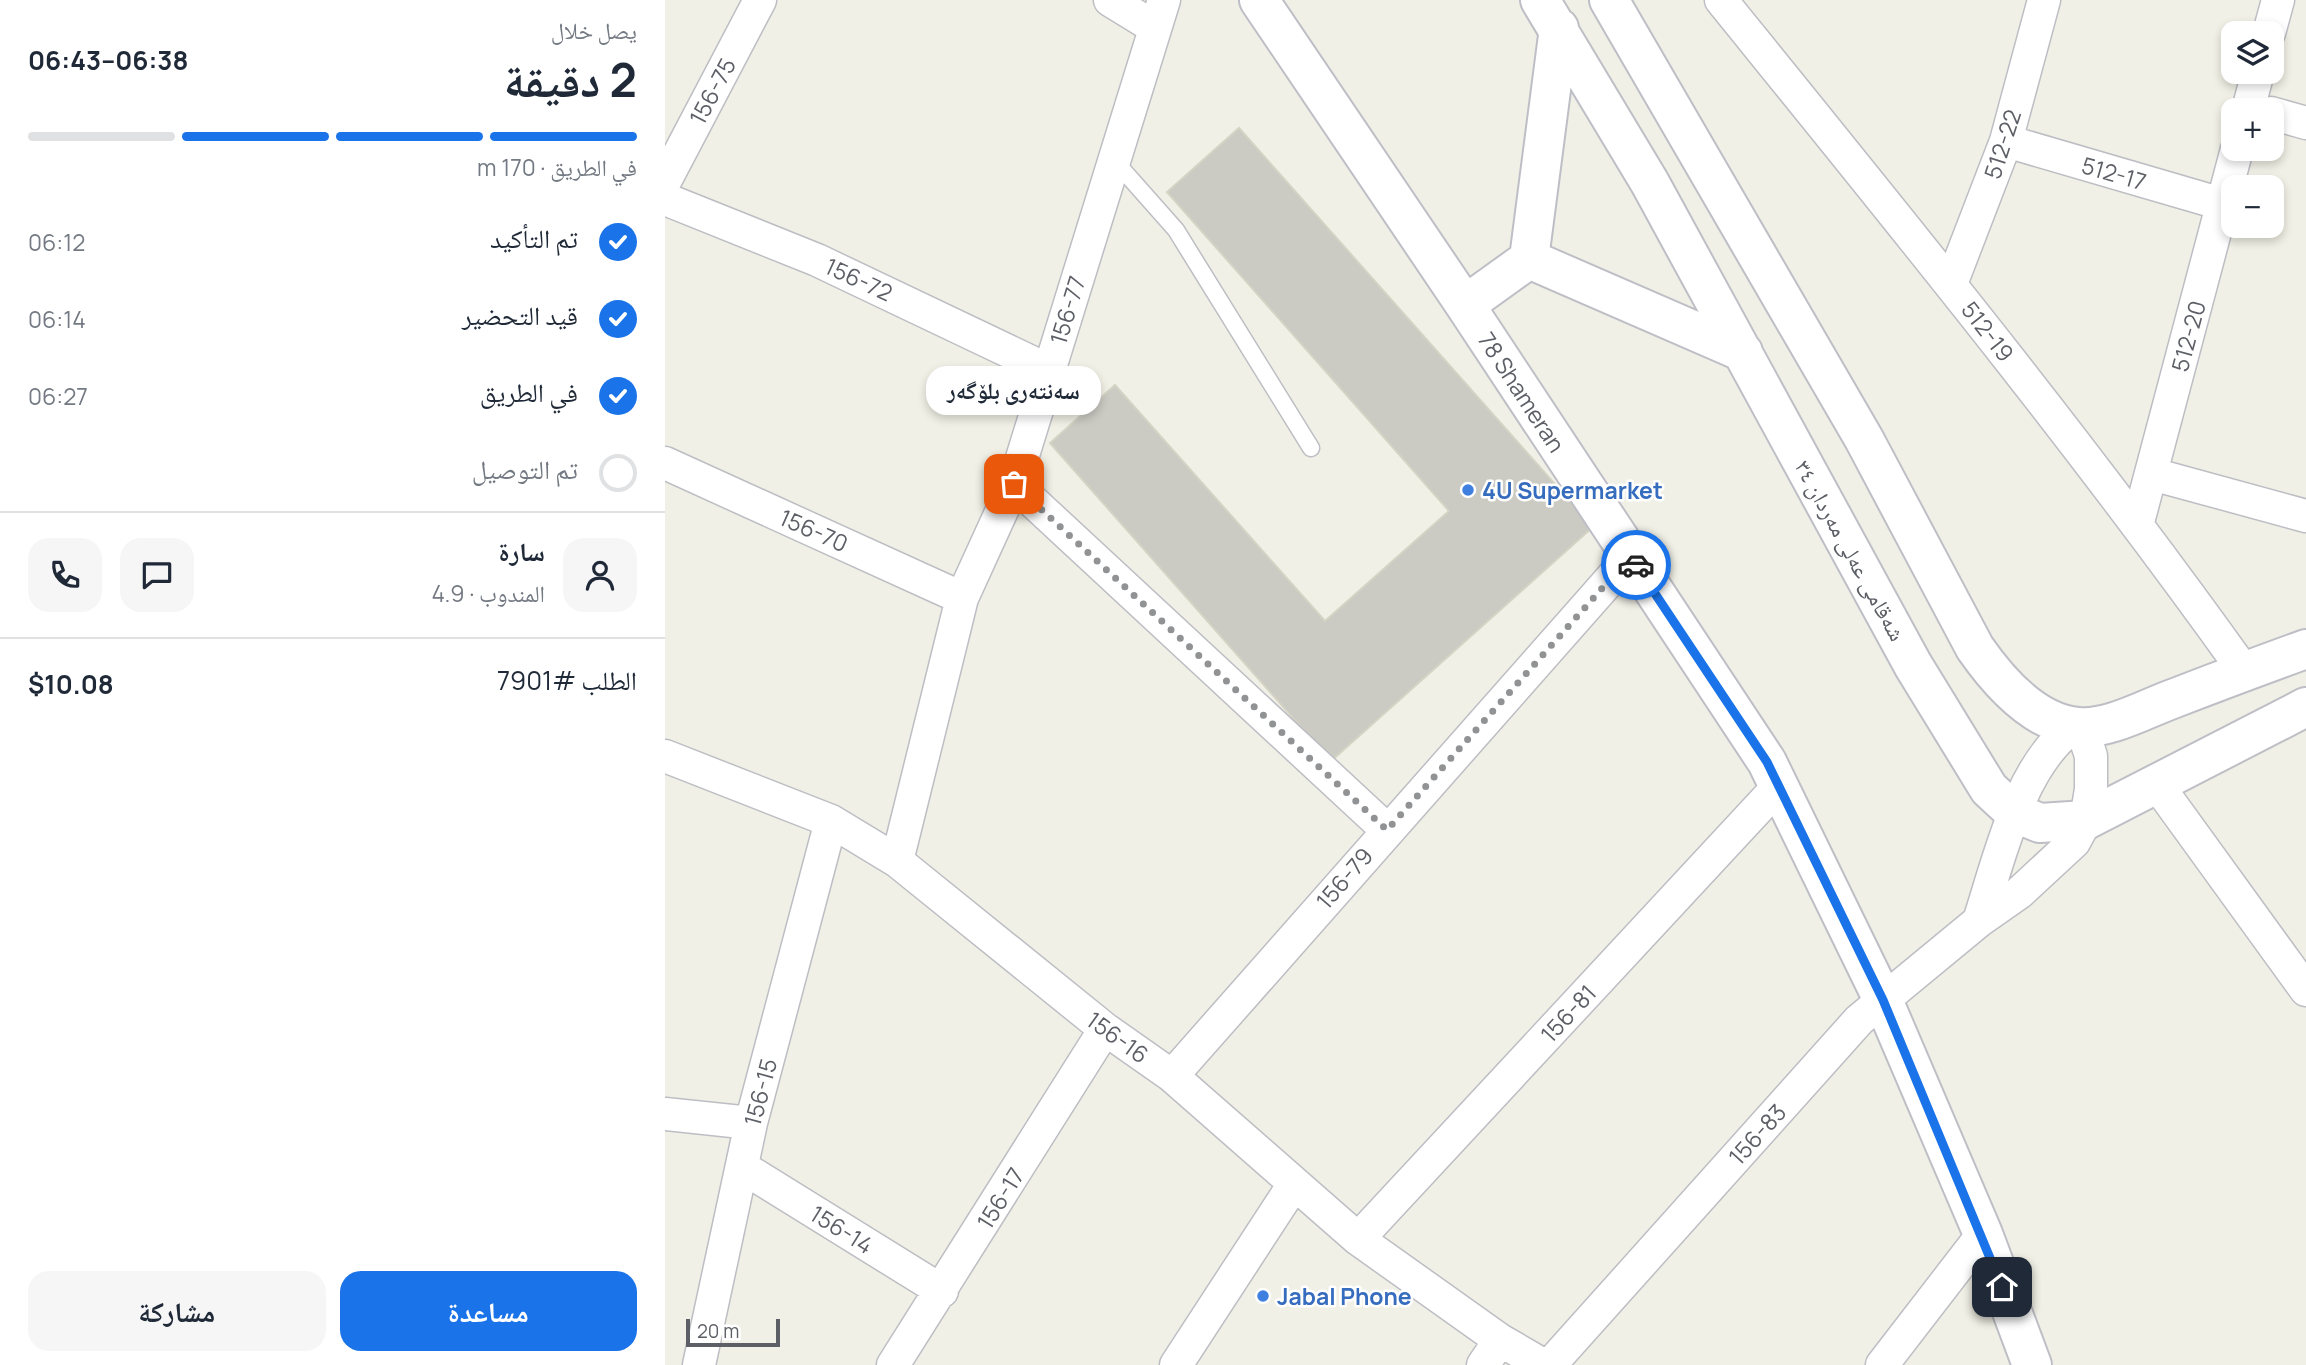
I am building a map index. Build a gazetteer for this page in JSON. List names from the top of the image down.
{
  "streets": {
    "main road": ["78 Shameran", "شەقامی عەلی مەردان ٣٤"],
    "street": [
      "156-75",
      "512-22",
      "512-17",
      "156-72",
      "156-77",
      "512-19",
      "512-20",
      "156-70",
      "156-79",
      "156-81",
      "156-16",
      "156-15",
      "156-83",
      "156-17",
      "156-14"
    ]
  },
  "crossings": [
    ["512-22", "512-17"],
    ["512-22", "512-19"],
    ["156-72", "156-77"],
    ["156-77", "156-70"],
    ["156-77", "156-16"],
    ["512-19", "512-20"],
    ["78 Shameran", "156-79"],
    ["78 Shameran", "156-81"],
    ["78 Shameran", "156-83"],
    ["شەقامی عەلی مەردان ٣٤", "156-83"],
    ["156-79", "156-16"],
    ["156-81", "156-16"],
    ["156-16", "156-15"],
    ["156-16", "156-17"],
    ["156-15", "156-14"],
    ["156-17", "156-14"]
  ],
  "places": ["سەنتەری بلۆگەر", "4U Supermarket", "Jabal Phone"],
  "scale_bar": "20 m",
  "page": {
    "heading": ["2 دقيقة", "يصل خلال", "06:38–06:43"],
    "panel": [
      "سارة",
      "المندوب · 4.9",
      "الطلب #7901",
      "$10.08"
    ],
    "map_buttons": ["+", "−"],
    "bar": "في الطريق · 170 m",
    "list": [
      ["تم التأكيد", "06:12"],
      ["قيد التحضير", "06:14"],
      ["في الطريق", "06:27"],
      "تم التوصيل"
    ],
    "bubble": "سەنتەری بلۆگەر",
    "buttons": ["مساعدة", "مشاركة"],
    "scale": "20 m"
  }
}
